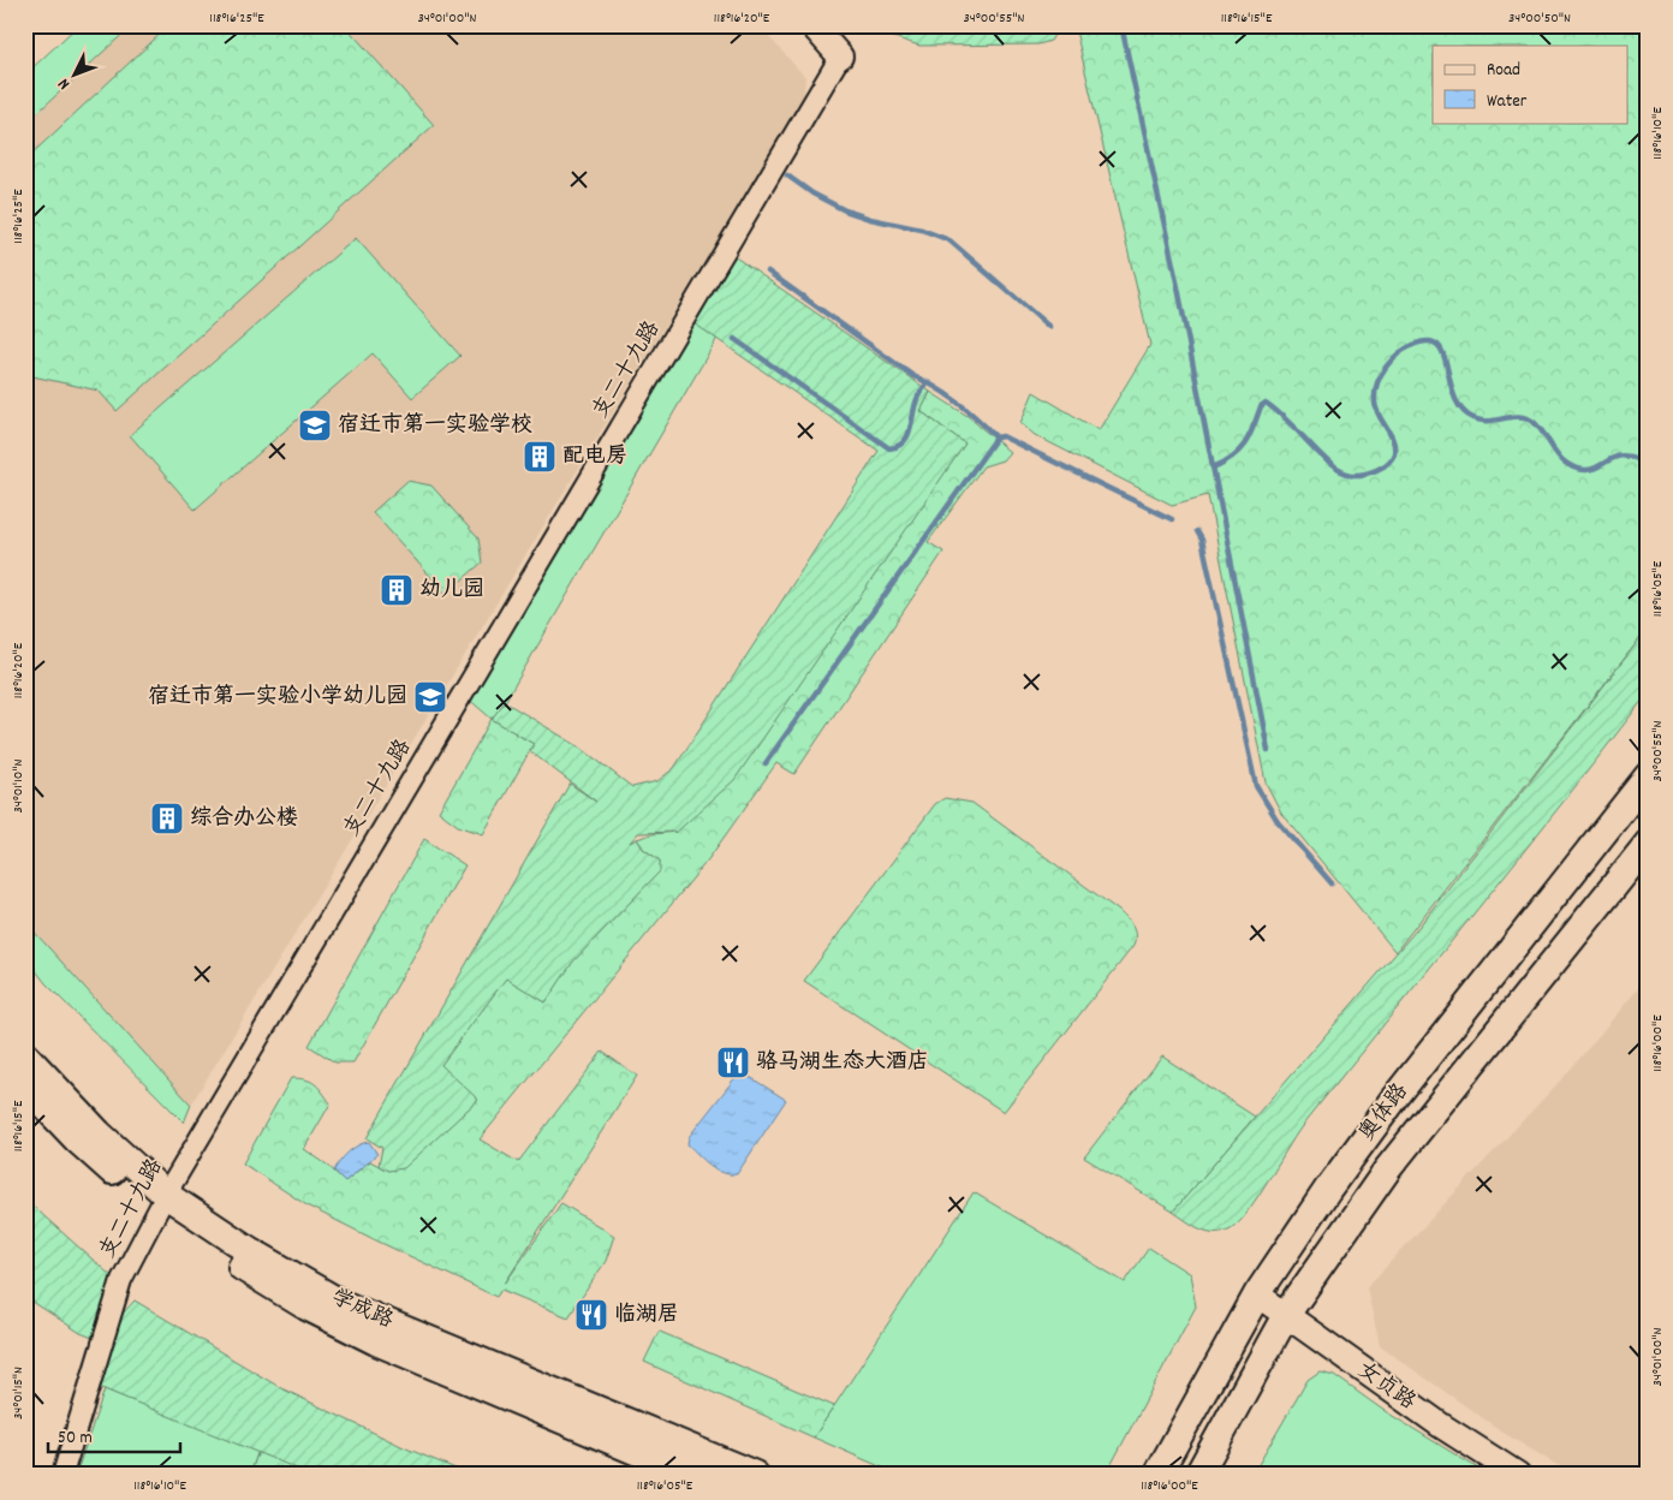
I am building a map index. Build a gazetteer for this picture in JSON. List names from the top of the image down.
{
  "streets": {
    "main road": ["奥体路", "学成路"],
    "street": ["支二十九路", "女贞路"]
  },
  "crossings": [
    ["支二十九路", "学成路"],
    ["奥体路", "女贞路"]
  ],
  "places": {
    "school or university": ["宿迁市第一实验学校", "宿迁市第一实验小学幼儿园"],
    "building": ["配电房", "幼儿园", "综合办公楼"],
    "restaurant": ["骆马湖生态大酒店", "临湖居"]
  },
  "legend": ["Road", "Water"],
  "scale_bar": "50 m",
  "north": "bottom left",
  "coordinates": [
    "118°16'25\"E",
    "34°01'00\"N",
    "118°16'20\"E",
    "34°00'55\"N",
    "118°16'15\"E",
    "34°00'50\"N",
    "118°16'10\"E",
    "118°16'05\"E",
    "34°01'10\"N",
    "118°16'00\"E",
    "34°01'15\"N"
  ]
}
